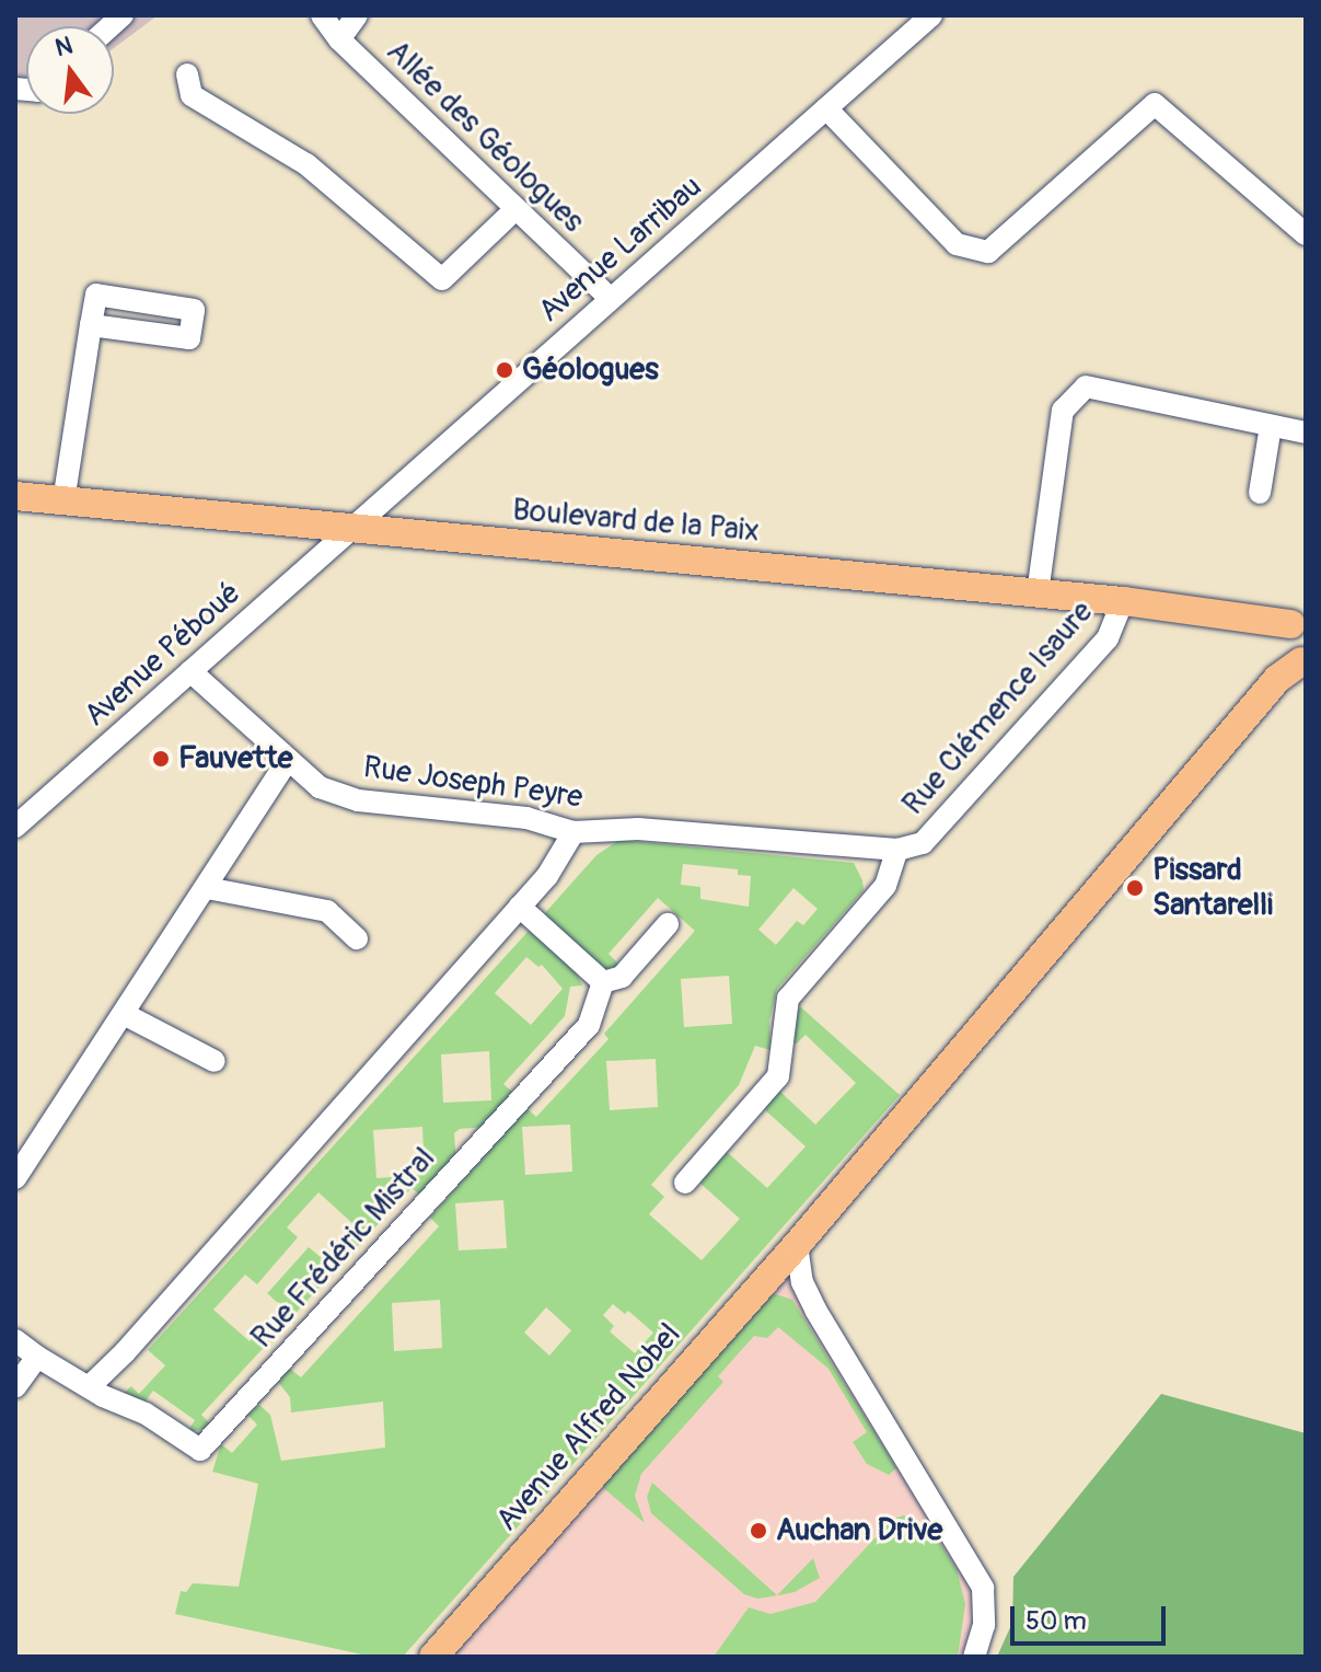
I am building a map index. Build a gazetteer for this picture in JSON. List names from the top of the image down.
{
  "streets": {
    "main road": ["Boulevard de la Paix", "Avenue Alfred Nobel"],
    "street": [
      "Allée des Géologues",
      "Avenue Larribau",
      "Avenue Péboué",
      "Rue Clémence Isaure",
      "Rue Joseph Peyre",
      "Rue Frédéric Mistral"
    ]
  },
  "crossings": [
    ["Allée des Géologues", "Avenue Larribau"],
    ["Avenue Larribau", "Boulevard de la Paix"],
    ["Avenue Larribau", "Avenue Péboué"],
    ["Boulevard de la Paix", "Avenue Péboué"],
    ["Boulevard de la Paix", "Rue Clémence Isaure"],
    ["Boulevard de la Paix", "Avenue Alfred Nobel"],
    ["Avenue Péboué", "Rue Joseph Peyre"],
    ["Rue Clémence Isaure", "Rue Joseph Peyre"]
  ],
  "places": [
    "Géologues",
    "Fauvette",
    "Pissard Santarelli",
    "Auchan Drive"
  ],
  "scale_bar": "50 m",
  "north": "top"
}
